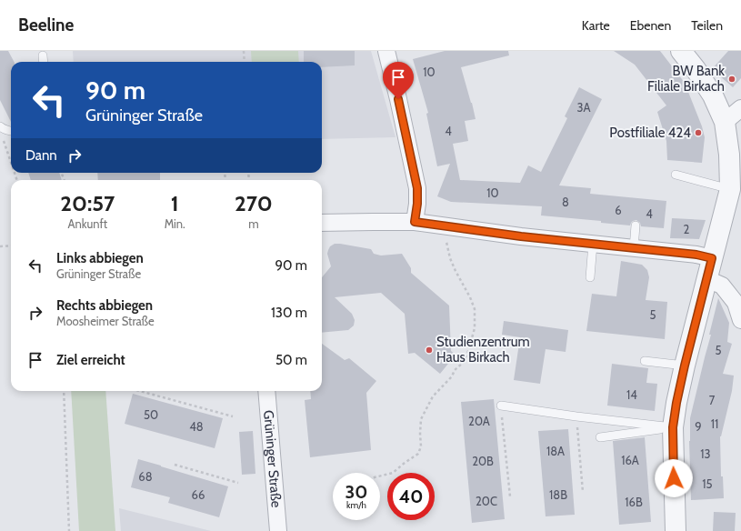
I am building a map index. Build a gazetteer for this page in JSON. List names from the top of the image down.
{
  "streets": {
    "street": ["Grüninger Straße"]
  },
  "places": ["BW Bank Filiale Birkach", "Postfiliale 424", "Studienzentrum Haus Birkach"],
  "house_numbers": [
    "10",
    "3A",
    "4",
    "10",
    "8",
    "6",
    "4",
    "2",
    "5",
    "5",
    "14",
    "7",
    "50",
    "20A",
    "11",
    "48",
    "9",
    "18A",
    "13",
    "16A",
    "20B",
    "68",
    "15",
    "66",
    "18B",
    "20C",
    "16B"
  ],
  "page": {
    "header": "Beeline",
    "nav": ["Karte", "Ebenen", "Teilen"],
    "turn": ["90 m", "Grüninger Straße"],
    "then": "Dann",
    "eta": [
      "20:57",
      "Ankunft",
      "1",
      "Min.",
      "270",
      "m"
    ],
    "list": [
      {
        "name": "Links abbiegen",
        "note": "Grüninger Straße",
        "value": "90 m"
      },
      {
        "name": "Rechts abbiegen",
        "note": "Moosheimer Straße",
        "value": "130 m"
      },
      {
        "name": "Ziel erreicht",
        "value": "50 m"
      }
    ],
    "speed": "30 km/h",
    "limit": "40"
  }
}
